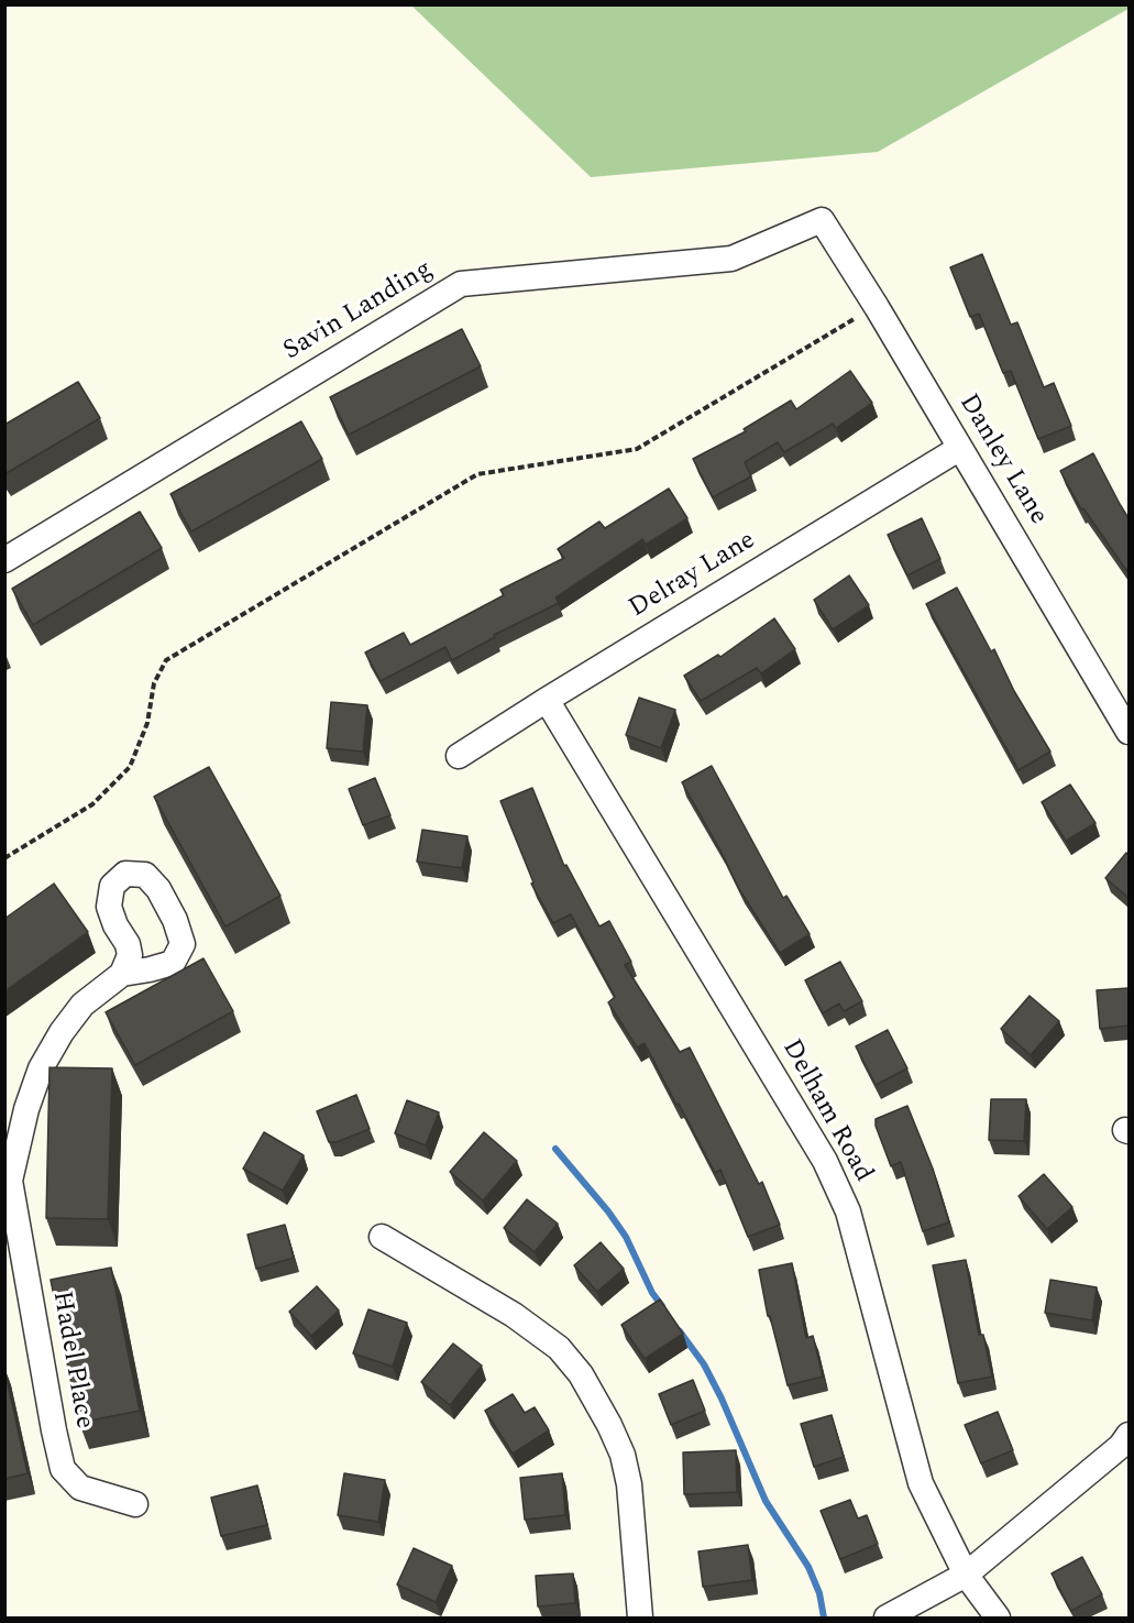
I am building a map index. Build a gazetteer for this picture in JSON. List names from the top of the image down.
{
  "streets": {
    "street": [
      "Savin Landing",
      "Danley Lane",
      "Delray Lane",
      "Delham Road",
      "Hadel Place"
    ]
  },
  "crossings": [
    ["Savin Landing", "Danley Lane"],
    ["Danley Lane", "Delray Lane"],
    ["Delray Lane", "Delham Road"]
  ]
}
